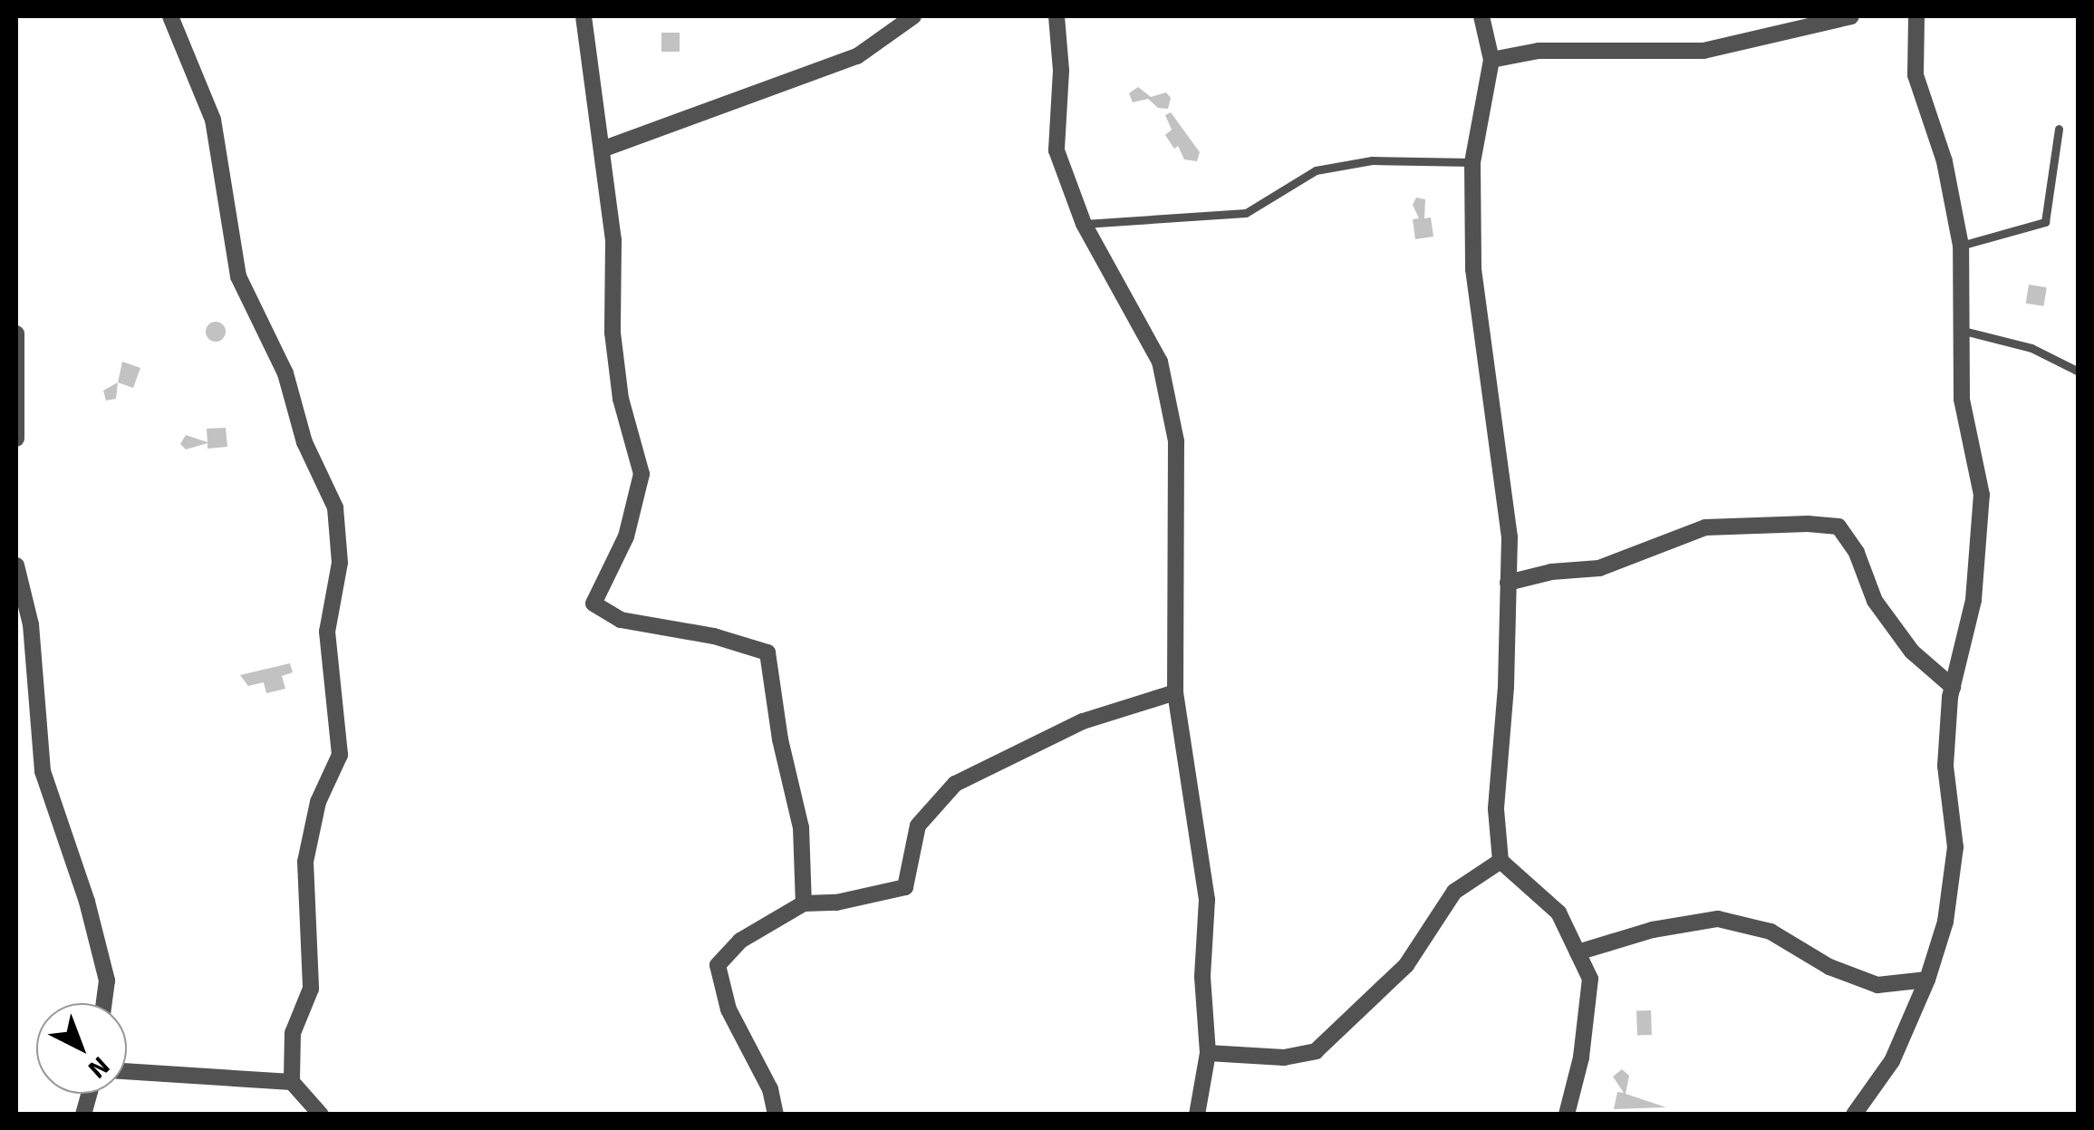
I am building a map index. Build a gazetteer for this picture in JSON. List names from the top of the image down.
{
  "north": "bottom right"
}
